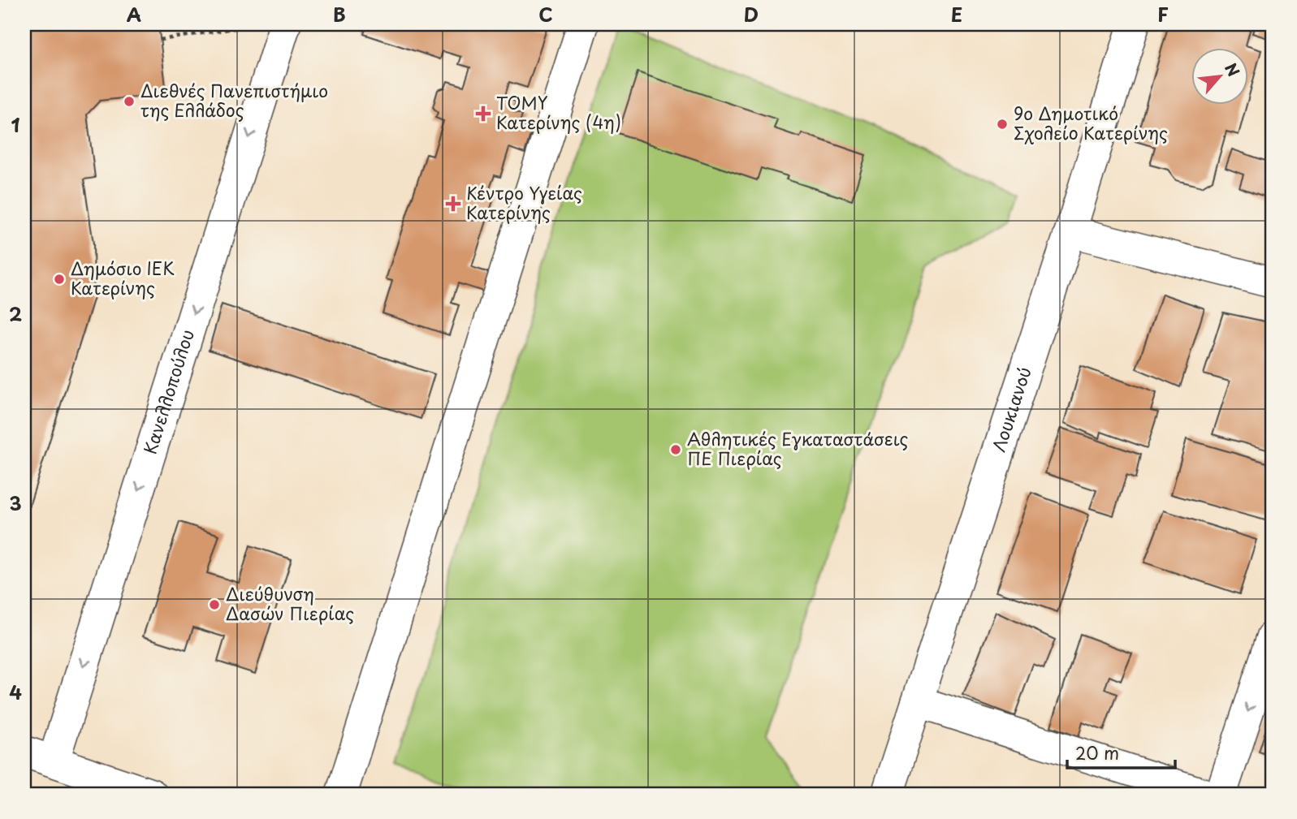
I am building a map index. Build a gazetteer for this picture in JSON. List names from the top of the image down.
{
  "streets": {
    "street": ["Κανελλοπούλου", "Λουκιανού"]
  },
  "one_way": ["Κανελλοπούλου"],
  "places": {
    "other": [
      "Διεθνές Πανεπιστήμιο της Ελλάδος",
      "9ο Δημοτικό Σχολείο Κατερίνης",
      "Δημόσιο ΙΕΚ Κατερίνης",
      "Αθλητικές Εγκαταστάσεις ΠΕ Πιερίας",
      "Διεύθυνση Δασών Πιερίας"
    ],
    "health": ["ΤΟΜΥ Κατερίνης (4η)", "Κέντρο Υγείας Κατερίνης"]
  },
  "scale_bar": "20 m",
  "north": "top right",
  "grid": {
    "columns": [
      "A",
      "B",
      "C",
      "D",
      "E",
      "F"
    ],
    "rows": [
      "1",
      "2",
      "3",
      "4"
    ]
  }
}
